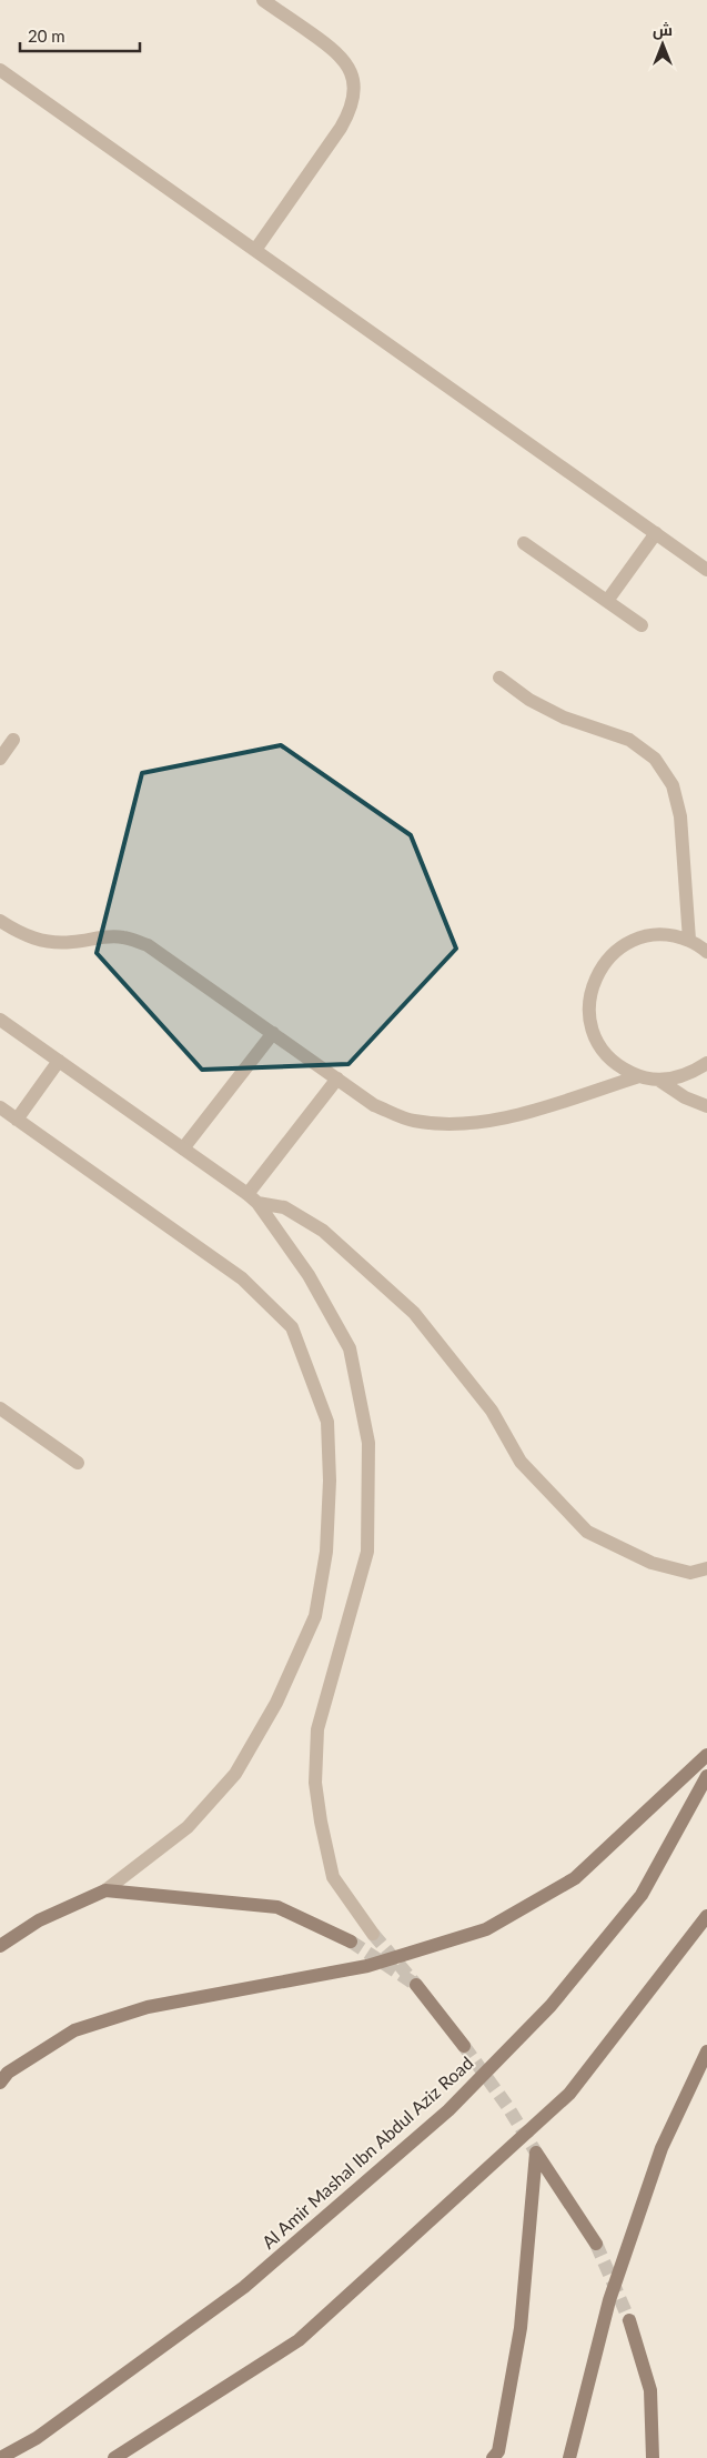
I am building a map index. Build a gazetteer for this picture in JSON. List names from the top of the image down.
{
  "streets": {
    "main road": ["Al Amir Mashal Ibn Abdul Aziz Road"]
  },
  "scale_bar": "20 m",
  "north": "top"
}
